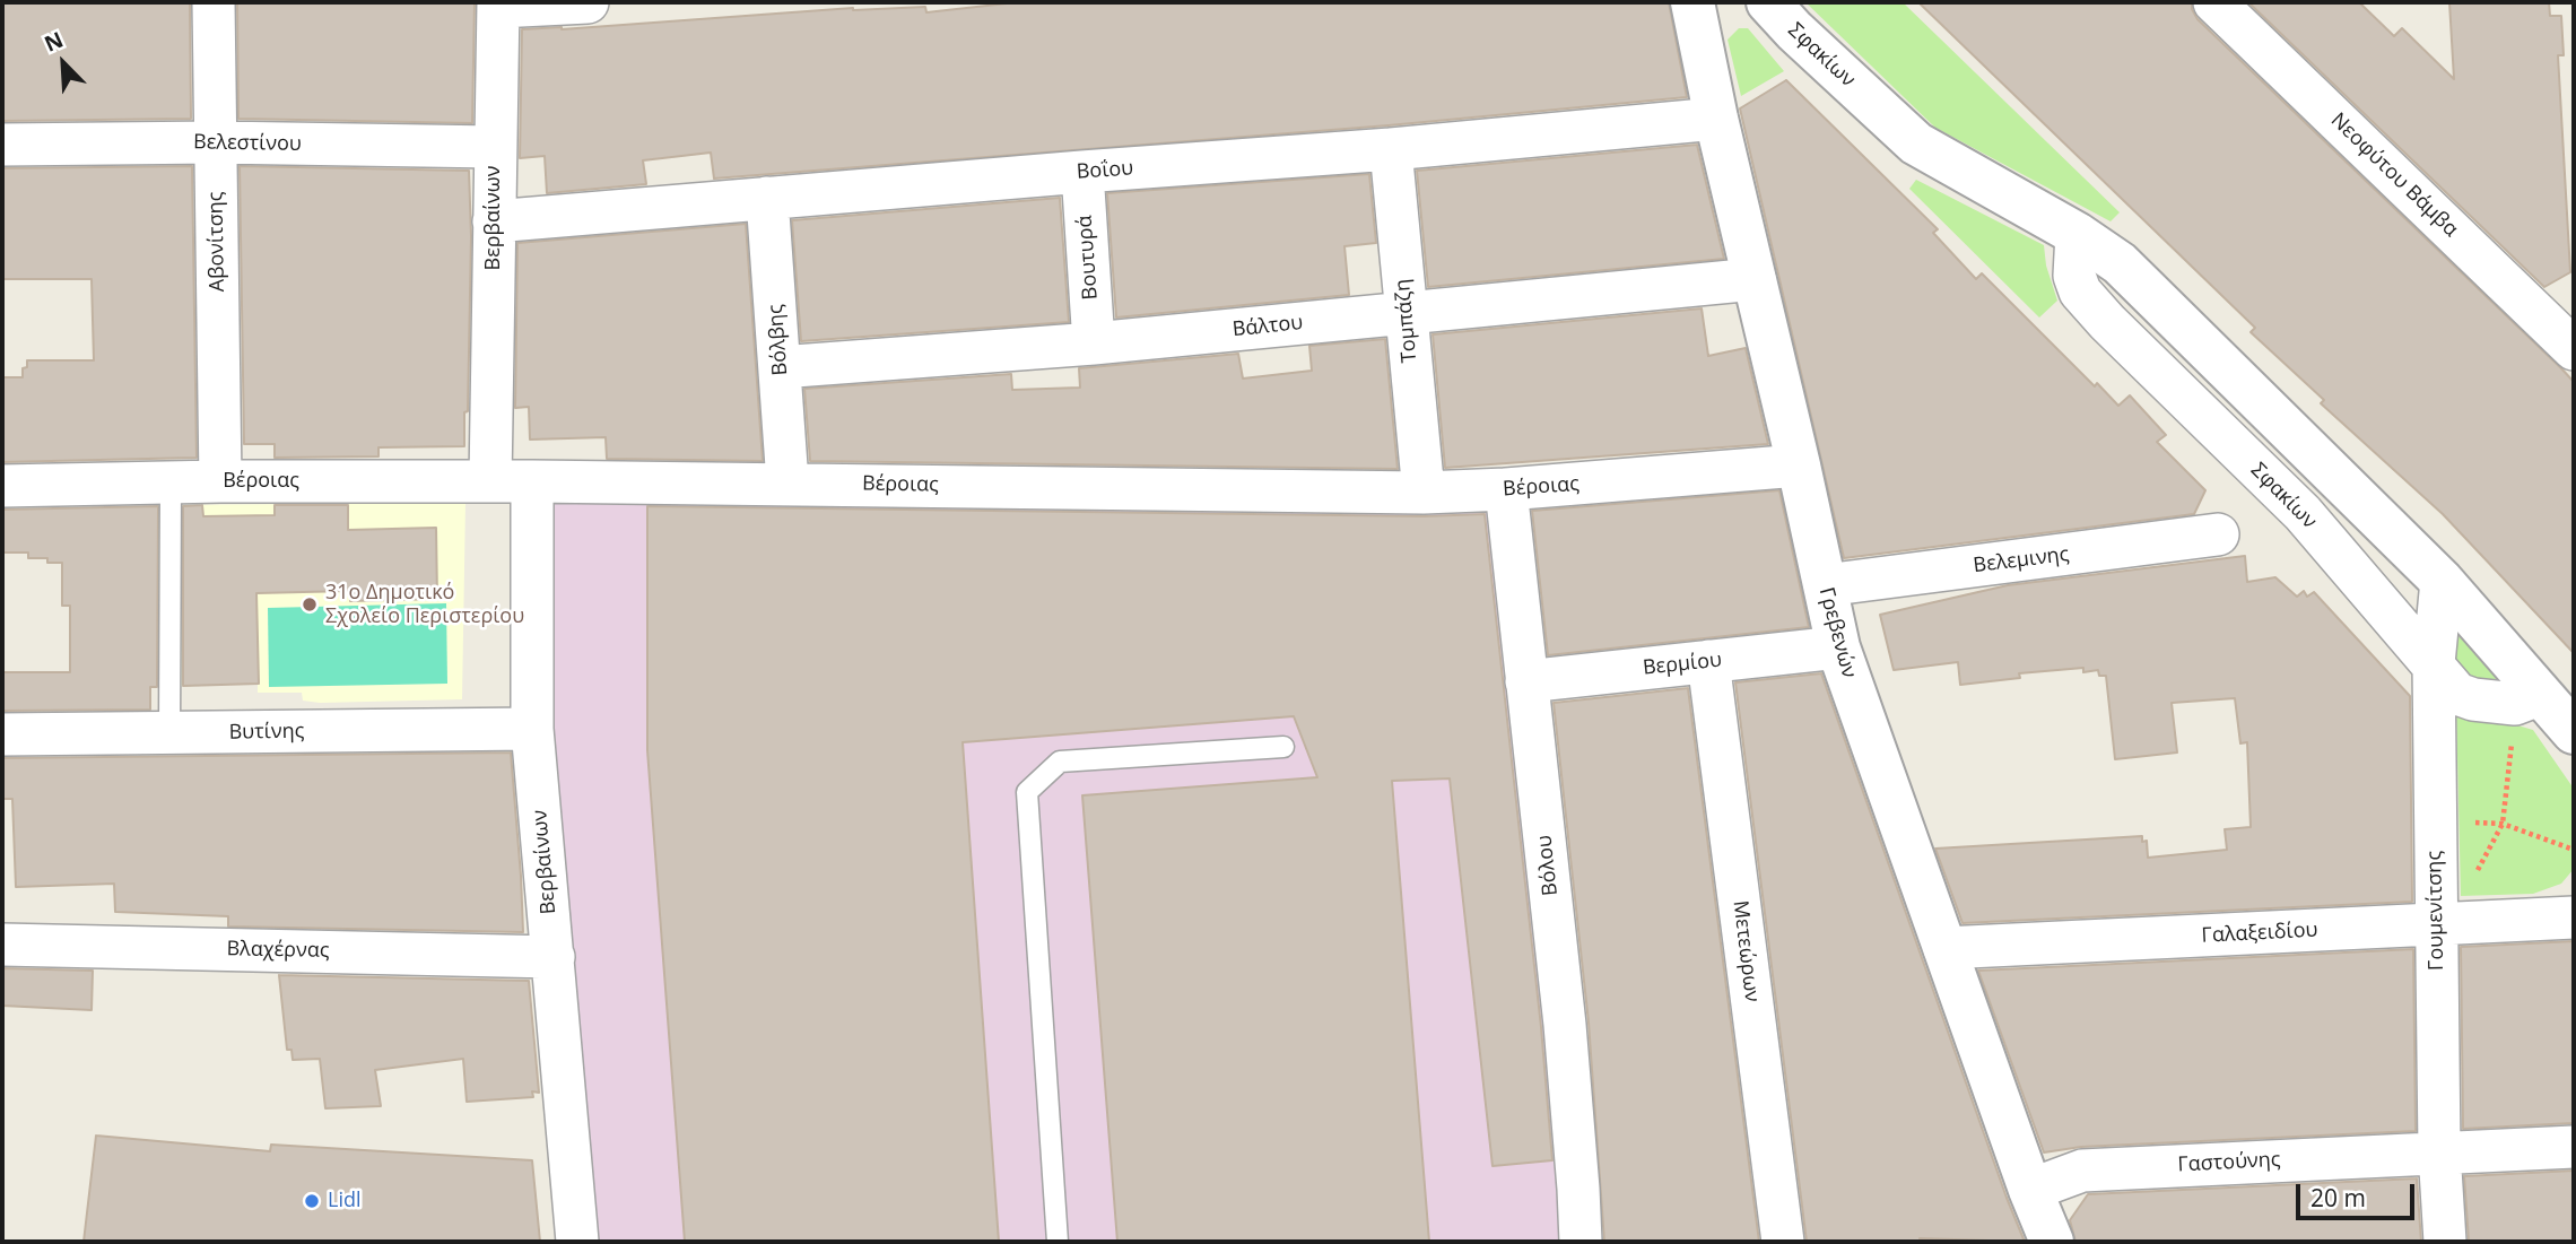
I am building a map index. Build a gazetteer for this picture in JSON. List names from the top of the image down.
{
  "streets": {
    "street": [
      "Σφακίων",
      "Βελεστίνου",
      "Βοΐου",
      "Νεοφύτου Βάμβα",
      "Βερβαίνων",
      "Αβονίτσης",
      "Βουτυρά",
      "Τομπάζη",
      "Βάλτου",
      "Βόλβης",
      "Βέροιας",
      "Βελεμινης",
      "Γρεβενών",
      "Βερμίου",
      "Βυτίνης",
      "Βόλου",
      "Γουμενίτσης",
      "Γαλαξειδίου",
      "Βλαχέρνας",
      "Μετεώρων",
      "Γαστούνης"
    ]
  },
  "crossings": [
    ["Σφακίων", "Γουμενίτσης"],
    ["Βελεστίνου", "Βερβαίνων"],
    ["Βελεστίνου", "Αβονίτσης"],
    ["Βοΐου", "Βερβαίνων"],
    ["Βοΐου", "Βουτυρά"],
    ["Βοΐου", "Τομπάζη"],
    ["Βοΐου", "Βόλβης"],
    ["Βοΐου", "Γρεβενών"],
    ["Βερβαίνων", "Βέροιας"],
    ["Βερβαίνων", "Βυτίνης"],
    ["Βερβαίνων", "Βλαχέρνας"],
    ["Αβονίτσης", "Βέροιας"],
    ["Βουτυρά", "Βάλτου"],
    ["Τομπάζη", "Βάλτου"],
    ["Τομπάζη", "Βέροιας"],
    ["Βάλτου", "Βόλβης"],
    ["Βάλτου", "Γρεβενών"],
    ["Βόλβης", "Βέροιας"],
    ["Βέροιας", "Γρεβενών"],
    ["Βέροιας", "Βόλου"],
    ["Βελεμινης", "Γρεβενών"],
    ["Γρεβενών", "Βερμίου"],
    ["Γρεβενών", "Γαλαξειδίου"],
    ["Γρεβενών", "Γαστούνης"],
    ["Βερμίου", "Βόλου"],
    ["Βερμίου", "Μετεώρων"],
    ["Γουμενίτσης", "Γαλαξειδίου"],
    ["Γουμενίτσης", "Γαστούνης"]
  ],
  "places": ["31ο Δημοτικό Σχολείο Περιστερίου", "Lidl"],
  "scale_bar": "20 m",
  "north": "top left"
}
